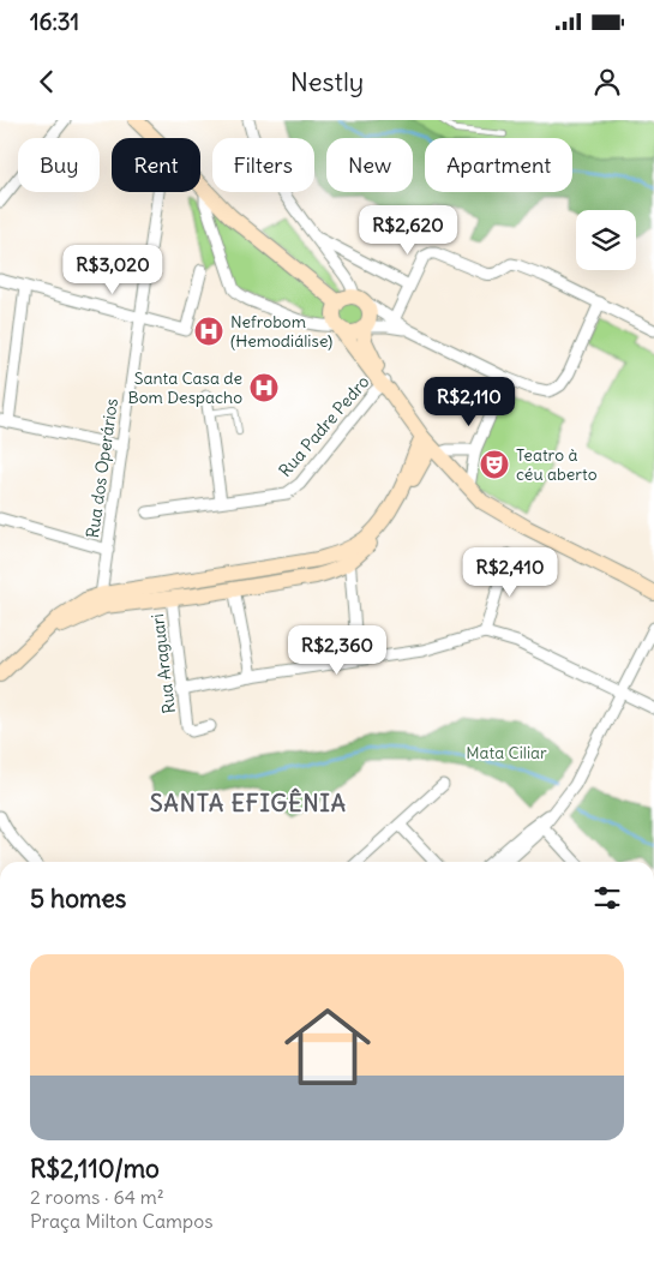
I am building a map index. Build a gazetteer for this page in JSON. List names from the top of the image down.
{
  "streets": {
    "street": ["Rua Padre Pedro", "Rua dos Operários", "Rua Araguari"]
  },
  "districts": ["SANTA EFIGÊNIA"],
  "parks": ["Mata Ciliar"],
  "places": {
    "hospital": ["Nefrobom (Hemodiálise)", "Santa Casa de Bom Despacho"],
    "theatre": ["Teatro à céu aberto"]
  },
  "page": {
    "status": "16:31",
    "header": "Nestly",
    "chip": [
      "Buy",
      "Rent",
      "Filters",
      "New",
      "Apartment"
    ],
    "price": [
      "R$2,620",
      "R$3,020",
      "R$2,110",
      "R$2,410",
      "R$2,360"
    ],
    "heading": "5 homes",
    "list": [
      {
        "name": "R$2,110/mo",
        "note": "2 rooms · 64 m² · Praça Milton Campos"
      }
    ]
  }
}
